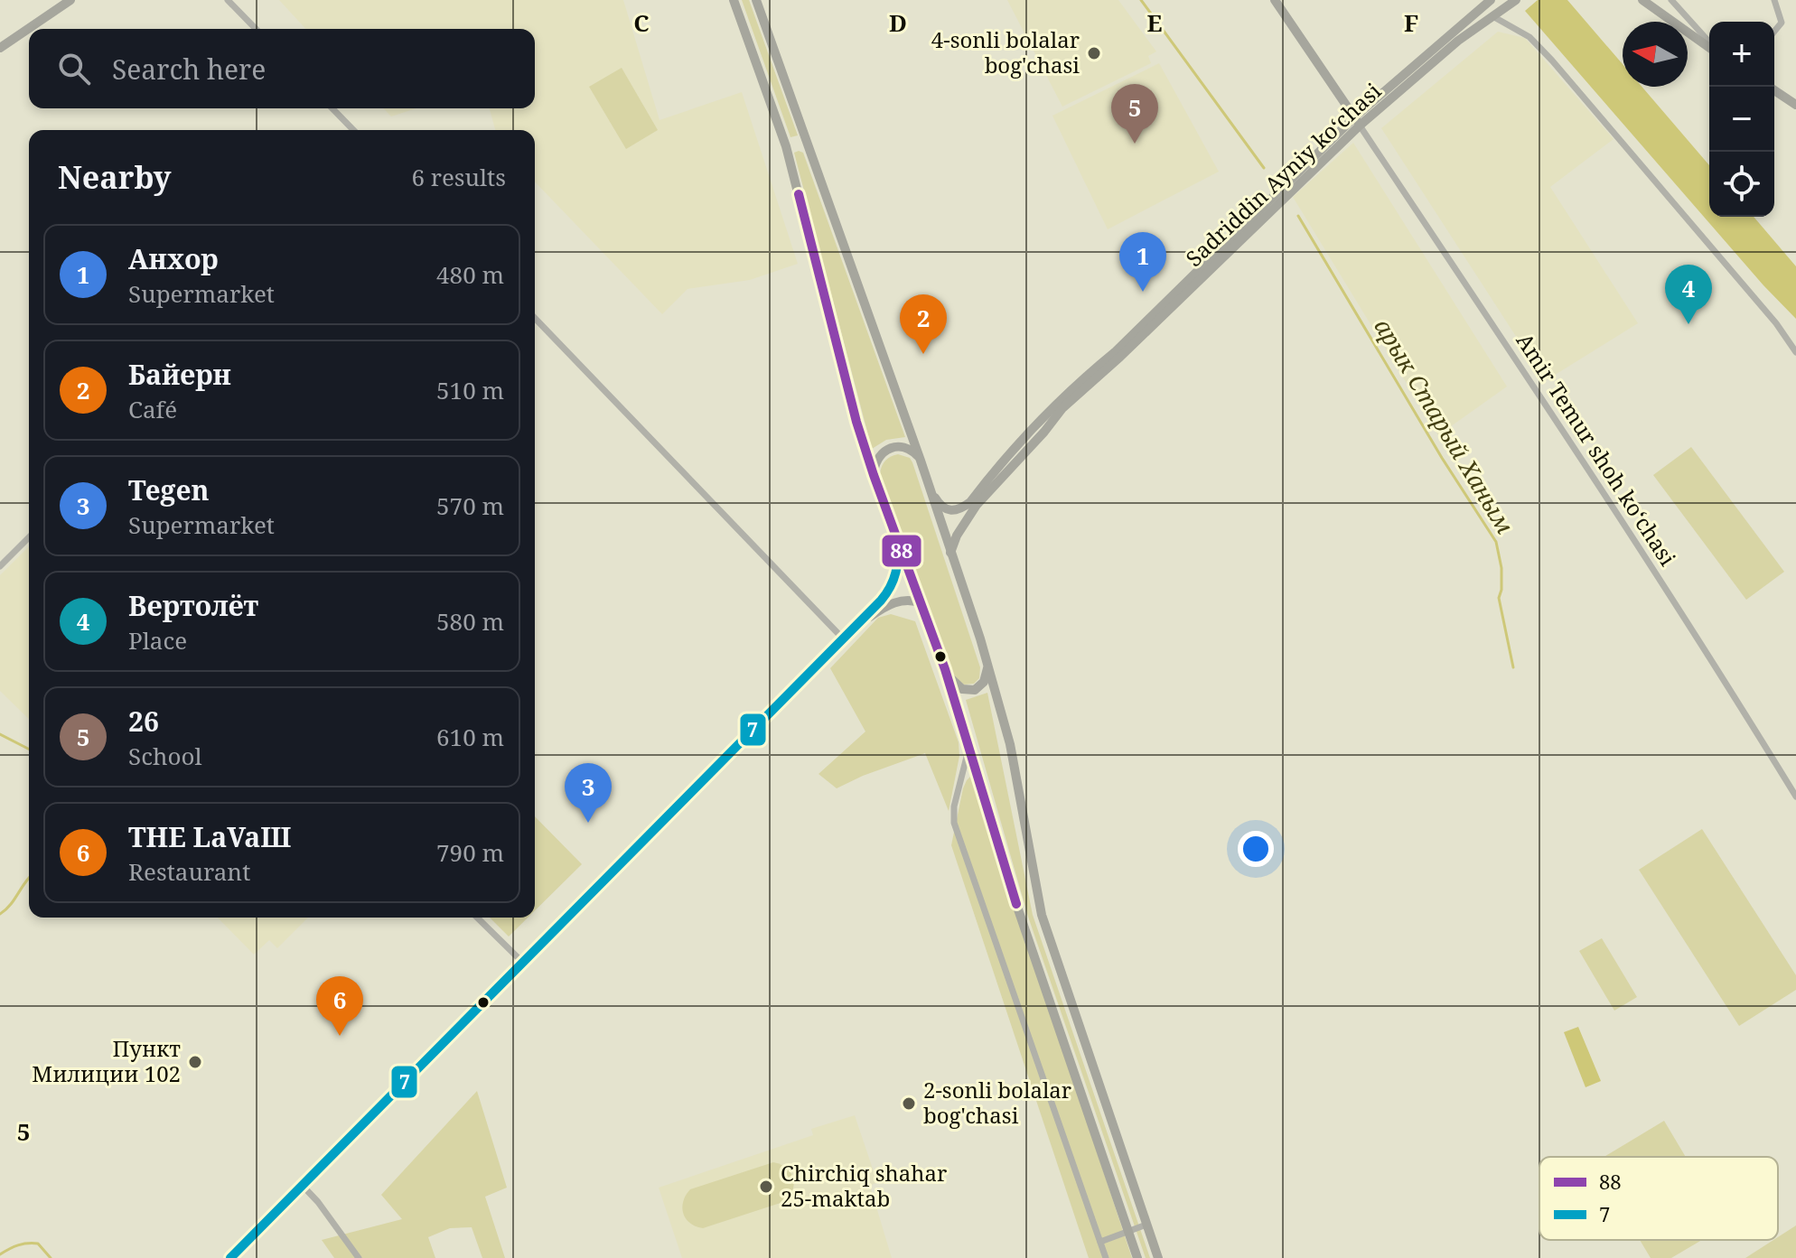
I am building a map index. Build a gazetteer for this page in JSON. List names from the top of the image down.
{
  "streets": {
    "main road": ["Sadriddin Ayniy ko‘chasi", "Amir Temur shoh ko‘chasi"]
  },
  "crossings": [
    ["Sadriddin Ayniy ko‘chasi", "Amir Temur shoh ko‘chasi"]
  ],
  "water": ["арык Старый Ханым"],
  "places": [
    "4-sonli bolalar bog'chasi",
    "Пункт Милиции 102",
    "2-sonli bolalar bog'chasi",
    "Chirchiq shahar 25-maktab"
  ],
  "lines": ["transit line 88", "transit line 7"],
  "legend": ["88", "7"],
  "north": "left",
  "page": {
    "map_buttons": ["+", "−"],
    "search": "Search here",
    "pins": [
      "5",
      "1",
      "4",
      "2",
      "3",
      "6"
    ],
    "heading": ["Nearby", "6 results"],
    "list": [
      {
        "mark": "1",
        "name": "Анхор",
        "note": "Supermarket",
        "value": "480 m"
      },
      {
        "mark": "2",
        "name": "Байерн",
        "note": "Café",
        "value": "510 m"
      },
      {
        "mark": "3",
        "name": "Tegen",
        "note": "Supermarket",
        "value": "570 m"
      },
      {
        "mark": "4",
        "name": "Вертолёт",
        "note": "Place",
        "value": "580 m"
      },
      {
        "mark": "5",
        "name": "26",
        "note": "School",
        "value": "610 m"
      },
      {
        "mark": "6",
        "name": "THE LaVaШ",
        "note": "Restaurant",
        "value": "790 m"
      }
    ]
  },
  "grid": {
    "columns": [
      "C",
      "D",
      "E",
      "F"
    ],
    "rows": ["5"]
  }
}
